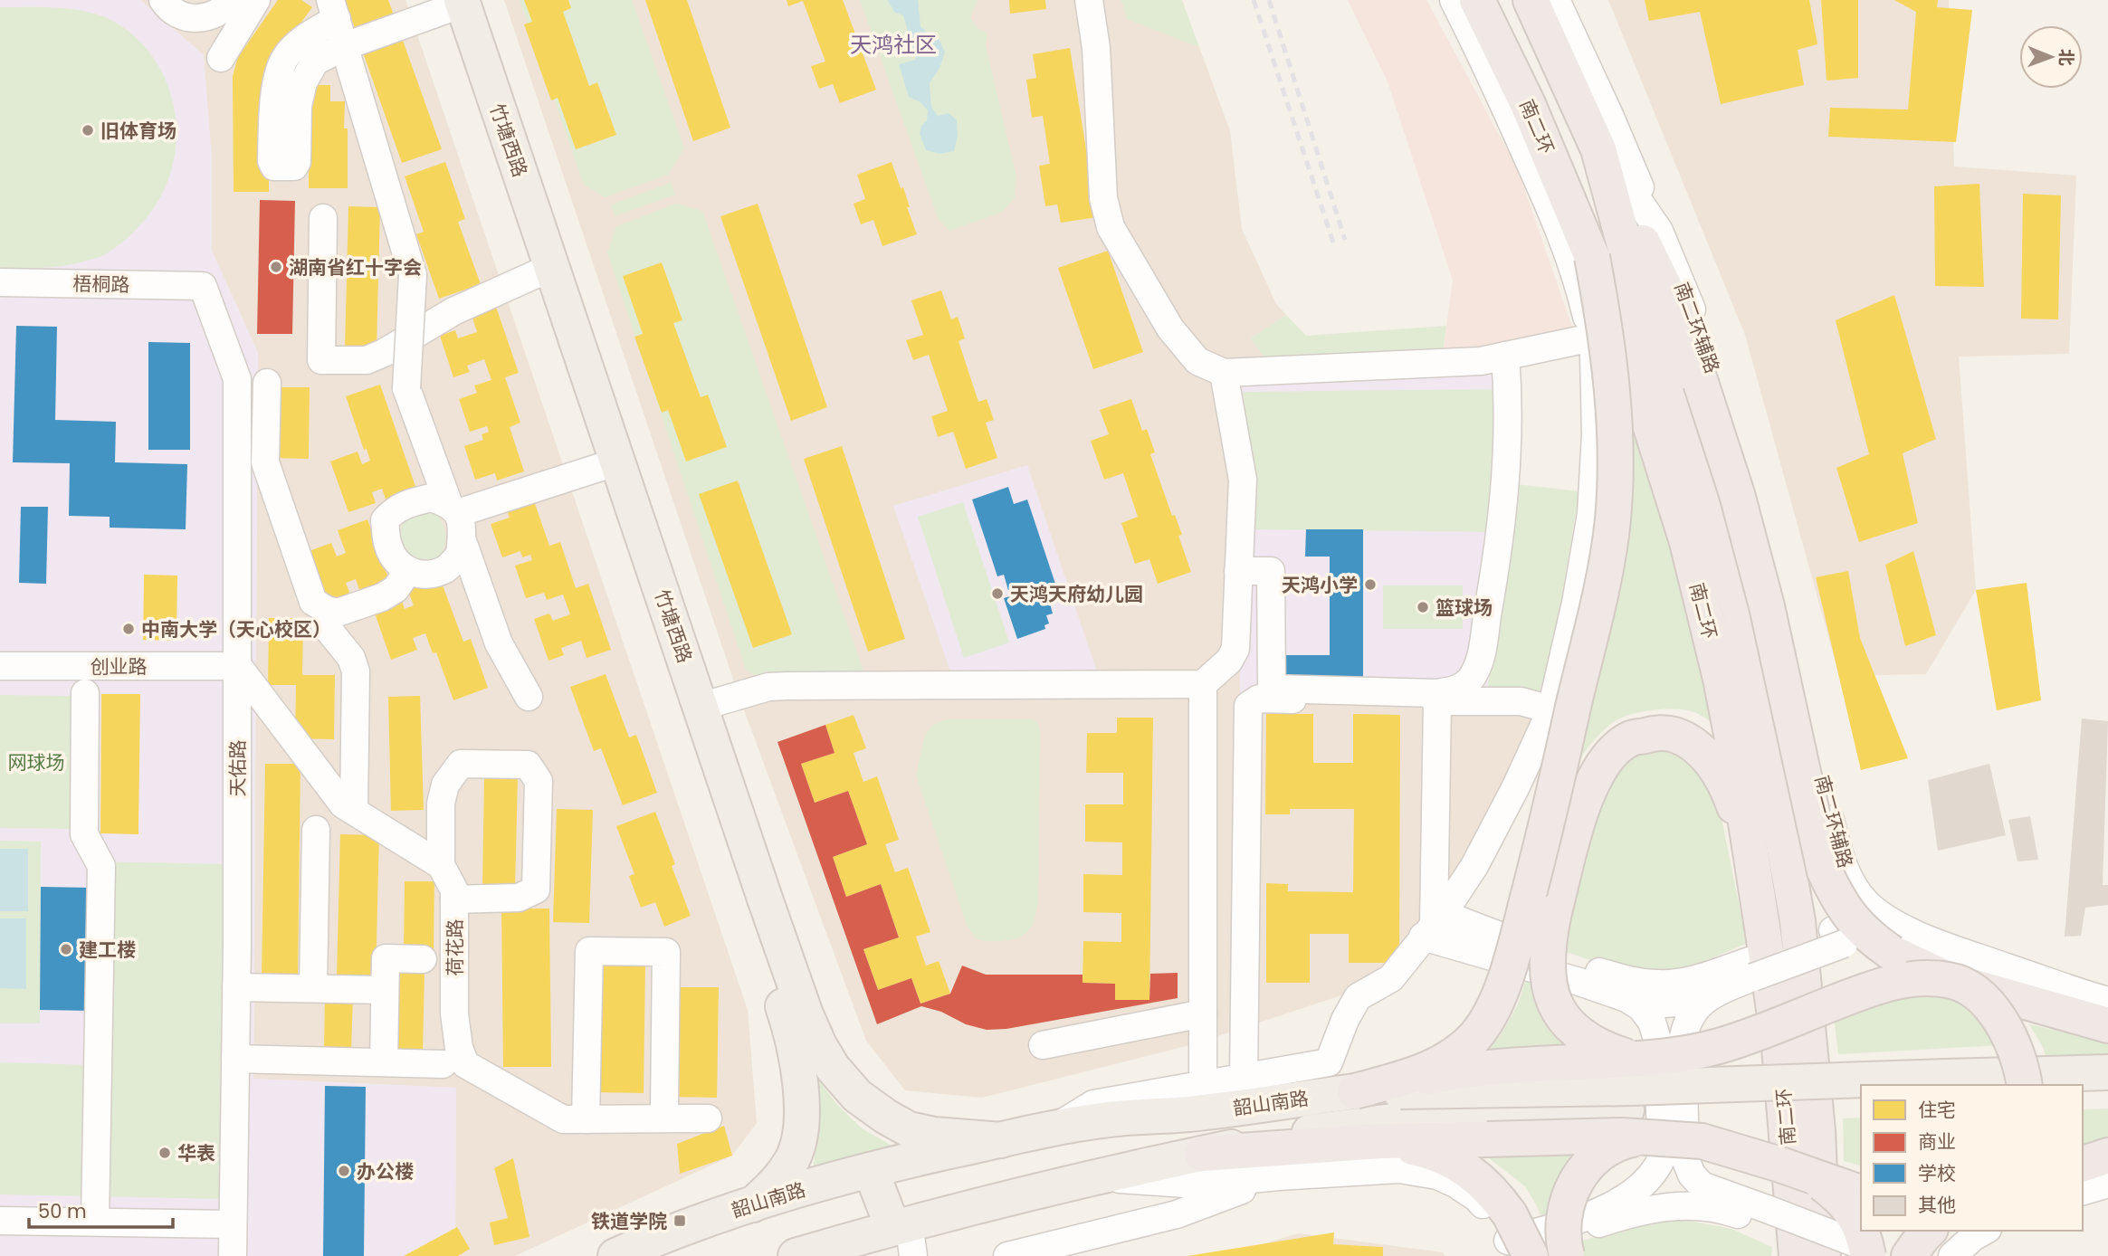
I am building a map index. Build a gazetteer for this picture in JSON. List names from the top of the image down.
{
  "streets": {
    "highway": ["南二环"],
    "main road": ["竹塘西路", "韶山南路"],
    "street": [
      "梧桐路",
      "南二环辅路",
      "创业路",
      "天佑路",
      "荷花路"
    ]
  },
  "crossings": [
    ["南二环", "南二环辅路"],
    ["竹塘西路", "韶山南路"],
    ["梧桐路", "天佑路"],
    ["创业路", "天佑路"]
  ],
  "districts": ["天鸿社区"],
  "parks": ["网球场"],
  "places": {
    "other": [
      "旧体育场",
      "湖南省红十字会",
      "天鸿小学",
      "天鸿天府幼儿园",
      "篮球场",
      "中南大学（天心校区）",
      "建工楼",
      "华表",
      "办公楼"
    ],
    "transit": ["铁道学院"]
  },
  "legend": [
    "住宅",
    "商业",
    "学校",
    "其他"
  ],
  "scale_bar": "50 m",
  "north": "right"
}
